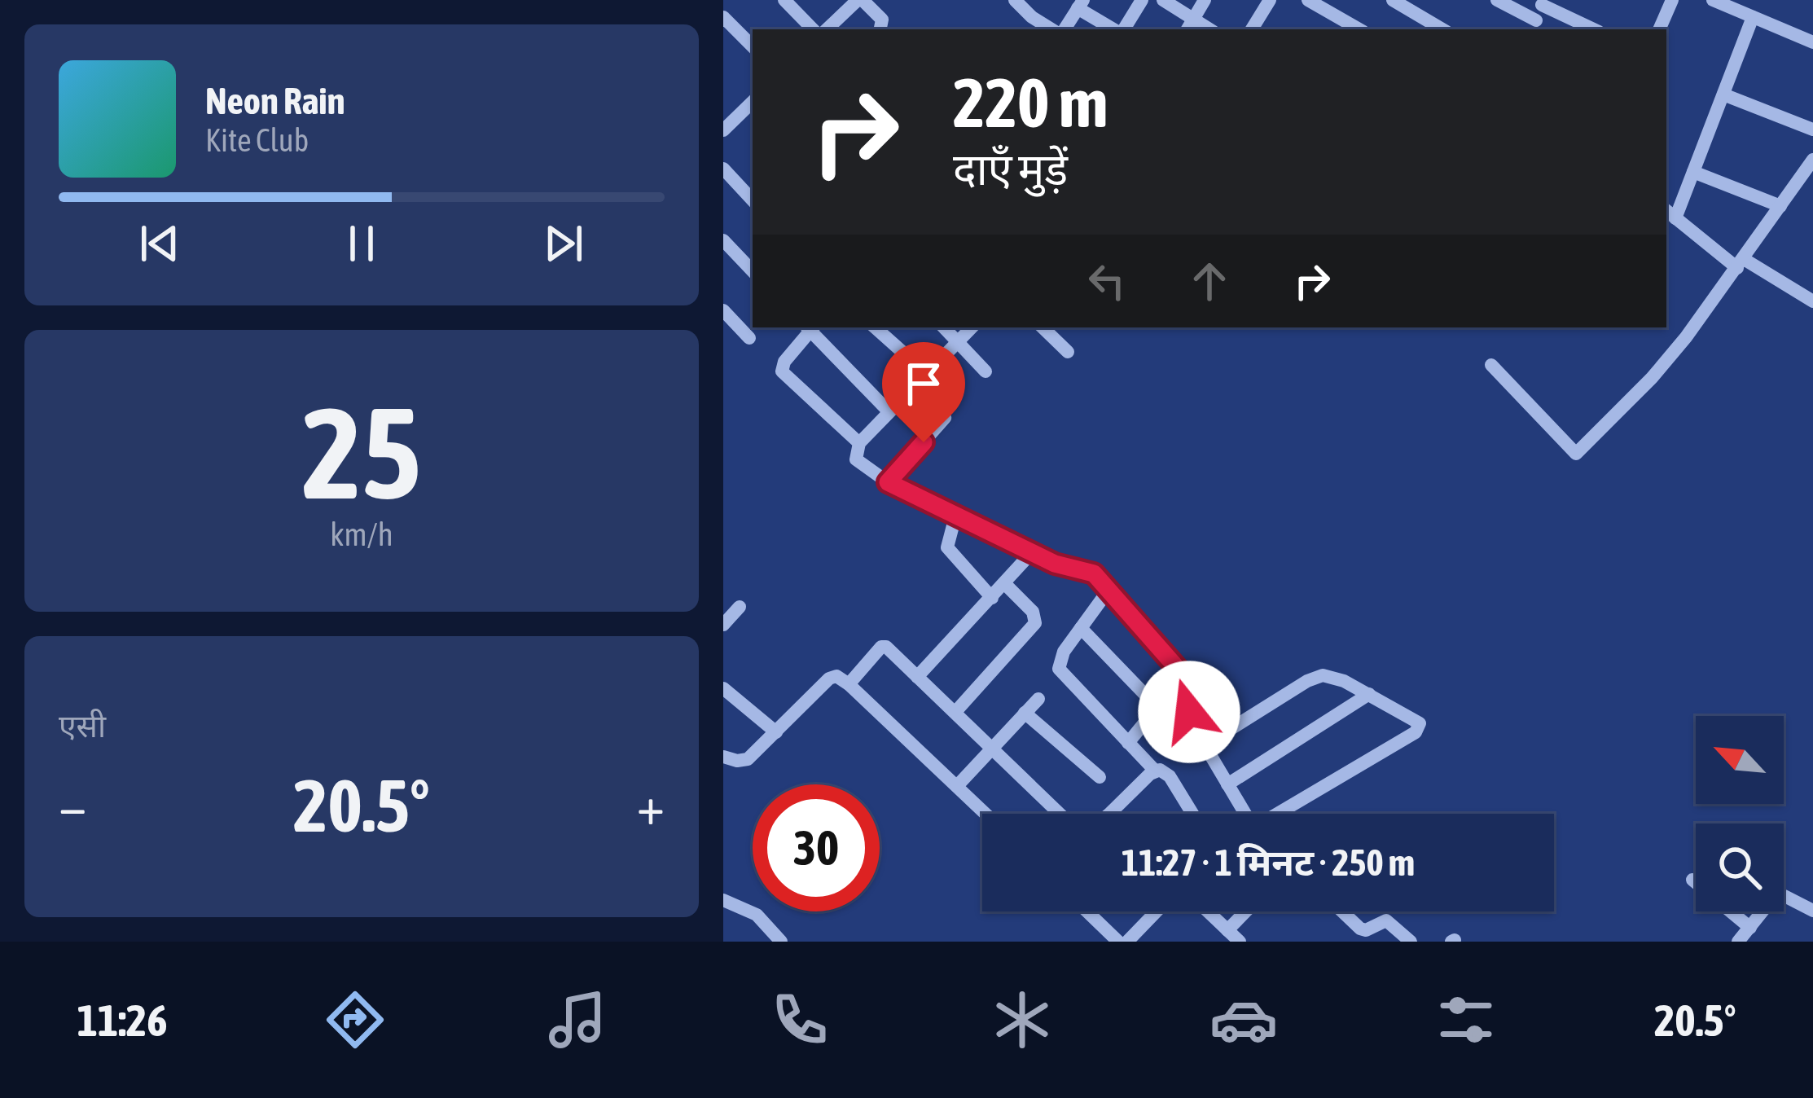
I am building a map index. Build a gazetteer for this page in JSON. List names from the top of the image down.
{
  "north": "top left",
  "page": {
    "turn": ["220 m", "दाएँ मुड़ें"],
    "song": ["Neon Rain", "Kite Club"],
    "tile": [
      ["25", "km/h"],
      "एसी"
    ],
    "heat": ["−", "20.5°", "+"],
    "limit": "30",
    "trip": "11:27 · 1 मिनट · 250 m",
    "tabs": ["11:26", "20.5°"]
  }
}
